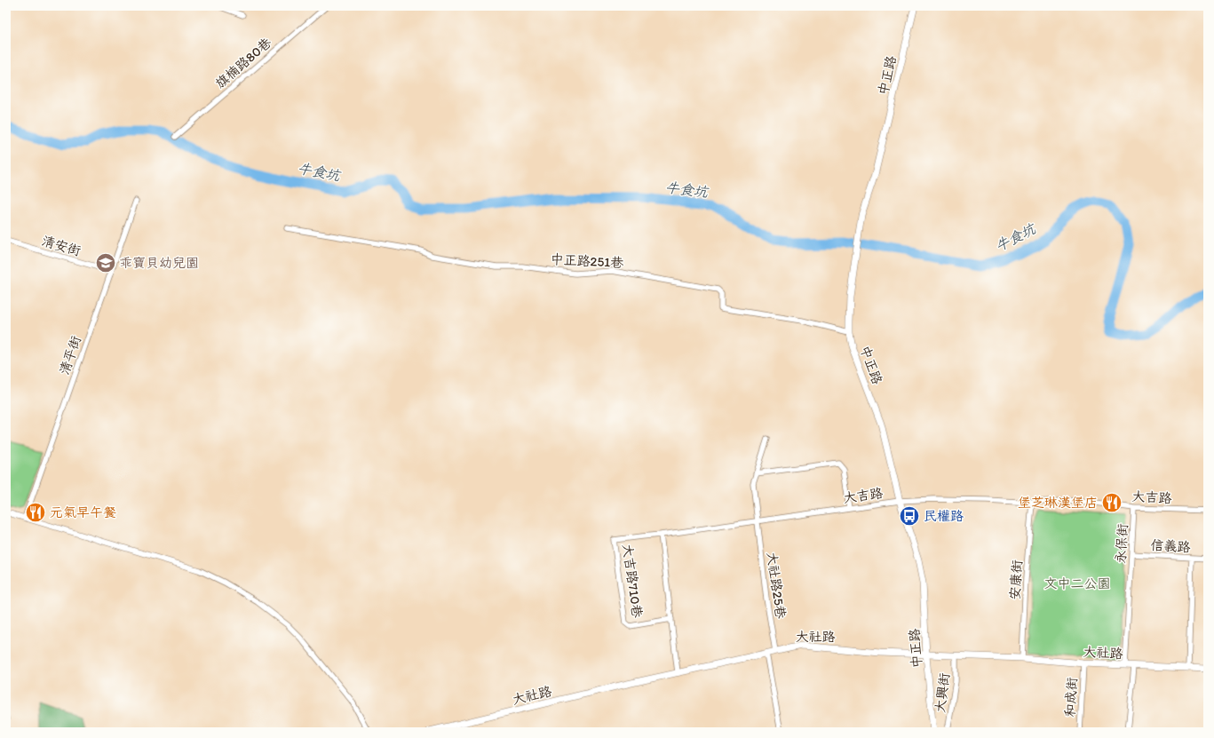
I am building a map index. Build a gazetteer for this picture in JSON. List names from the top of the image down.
{
  "streets": {
    "street": [
      "旗楠路80巷",
      "中正路",
      "清安街",
      "中正路251巷",
      "清平街",
      "大吉路",
      "永保街",
      "信義路",
      "安康街",
      "大吉路710巷",
      "大社路25巷",
      "大社路",
      "大興街",
      "和成街"
    ]
  },
  "crossings": [
    ["中正路", "中正路251巷"],
    ["中正路", "大吉路"],
    ["中正路", "大社路"],
    ["清安街", "清平街"],
    ["大吉路", "永保街"],
    ["大吉路", "安康街"],
    ["大吉路", "大吉路710巷"],
    ["大吉路", "大社路25巷"],
    ["永保街", "信義路"],
    ["永保街", "大社路"],
    ["安康街", "大社路"],
    ["大社路25巷", "大社路"],
    ["大社路", "大興街"],
    ["大社路", "和成街"]
  ],
  "water": ["牛食坑"],
  "parks": ["文中二公園"],
  "places": {
    "school or university": ["乖寶貝幼兒園"],
    "restaurant": ["堡芝琳漢堡店", "元氣早午餐"],
    "bus stop": ["民權路"]
  }
}
